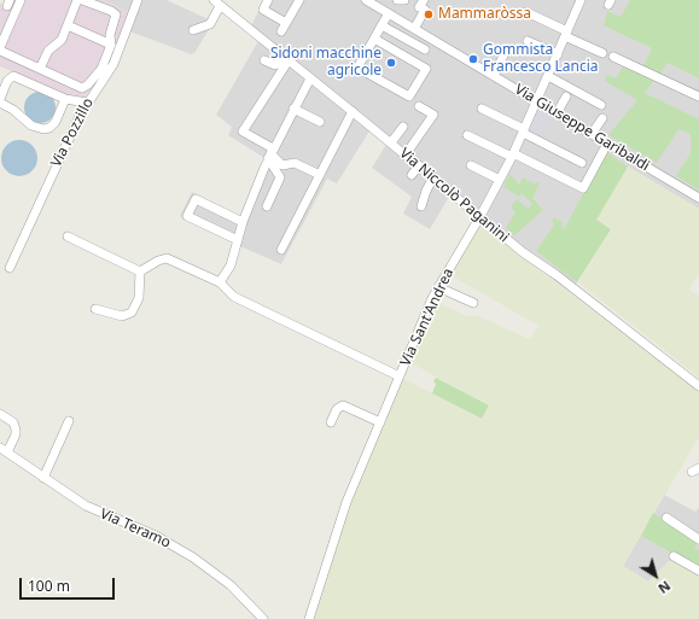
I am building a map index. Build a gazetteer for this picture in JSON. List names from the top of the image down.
{
  "streets": {
    "street": [
      "Via Giuseppe Garibaldi",
      "Via Pozzillo",
      "Via Niccolò Paganini",
      "Via Sant'Andrea",
      "Via Teramo"
    ]
  },
  "crossings": [
    ["Via Giuseppe Garibaldi", "Via Sant'Andrea"],
    ["Via Niccolò Paganini", "Via Sant'Andrea"]
  ],
  "places": ["Mammaròssa", "Gommista Francesco Lancia", "Sidoni macchine agricole"],
  "scale_bar": "100 m",
  "north": "bottom right"
}
